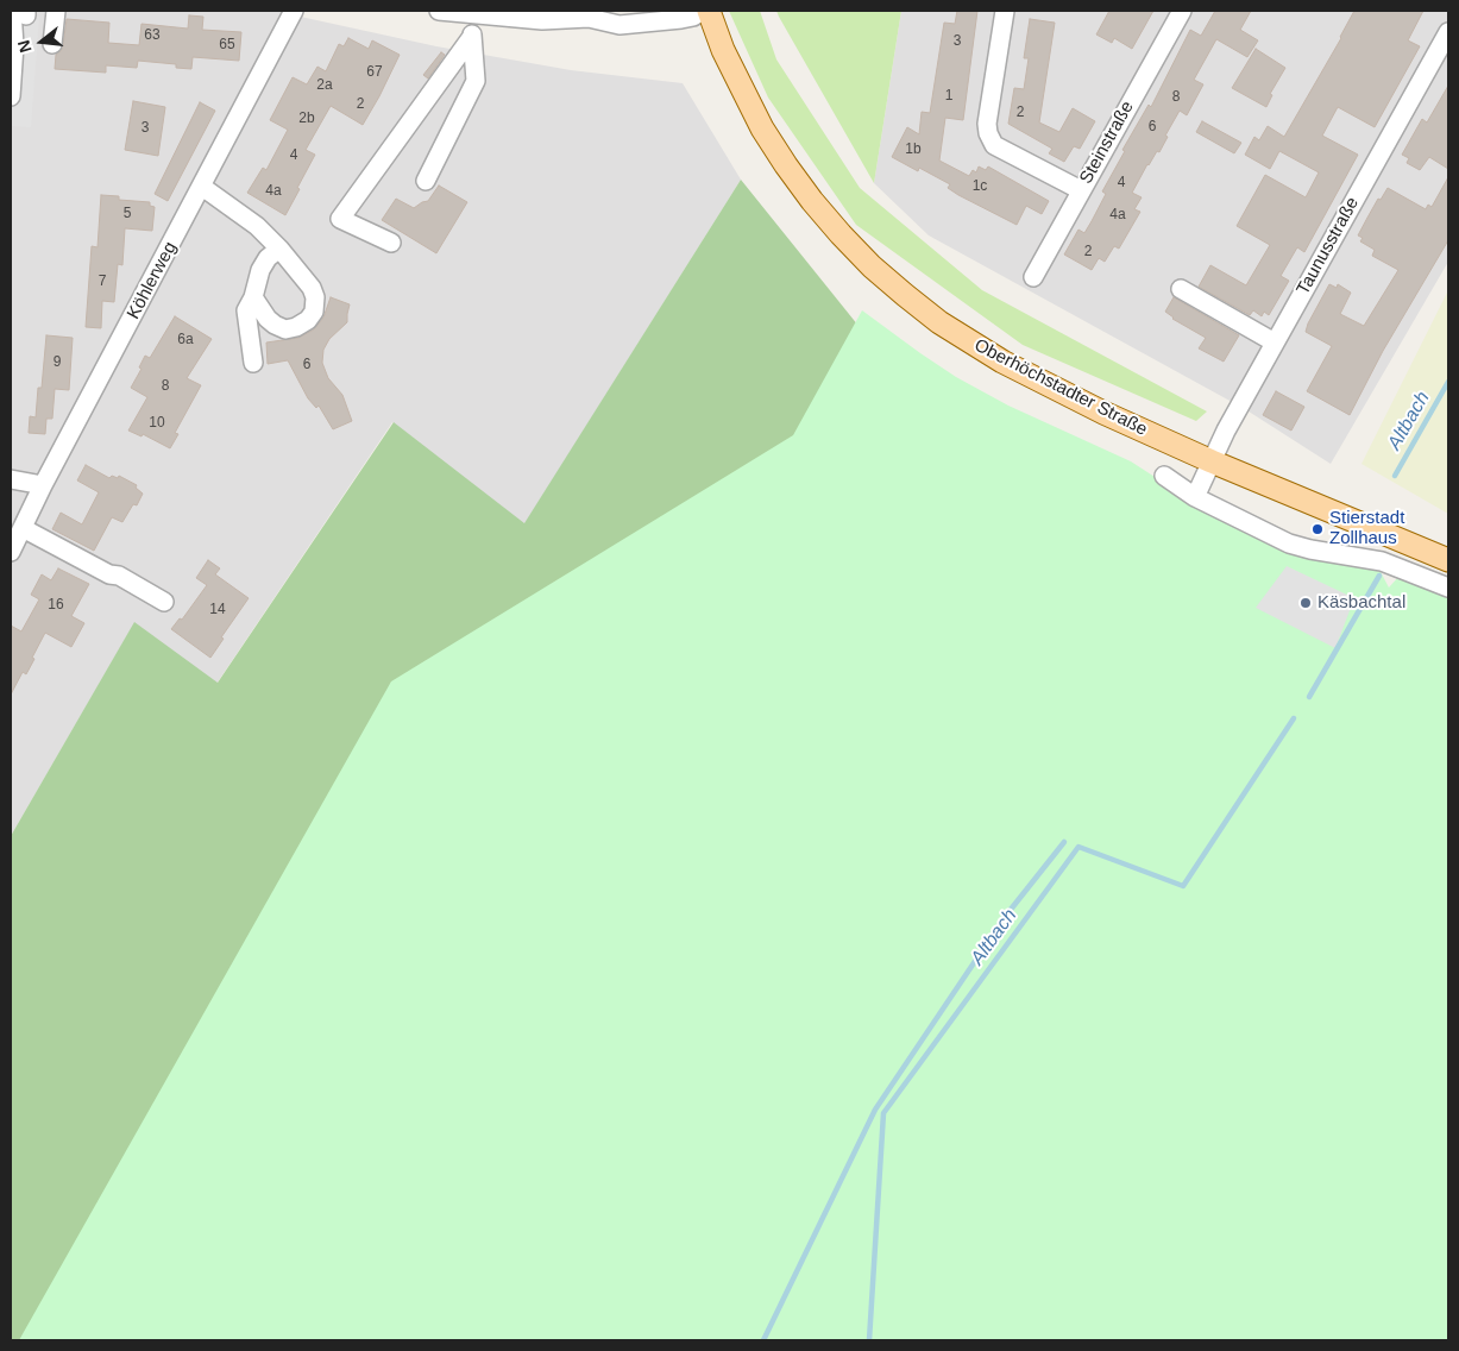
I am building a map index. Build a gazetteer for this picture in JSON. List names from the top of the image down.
{
  "streets": {
    "main road": ["Oberhöchstadter Straße"],
    "street": ["Steinstraße", "Taunusstraße", "Köhlerweg"]
  },
  "crossings": [
    ["Taunusstraße", "Oberhöchstadter Straße"]
  ],
  "water": ["Altbach"],
  "places": ["Stierstadt Zollhaus", "Käsbachtal"],
  "house_numbers": [
    "63",
    "3",
    "65",
    "67",
    "2a",
    "1",
    "8",
    "2",
    "2",
    "2b",
    "6",
    "3",
    "1b",
    "4",
    "4",
    "1c",
    "4a",
    "5",
    "4a",
    "2",
    "7",
    "6a",
    "9",
    "6",
    "8",
    "10",
    "16",
    "14"
  ],
  "north": "left"
}
